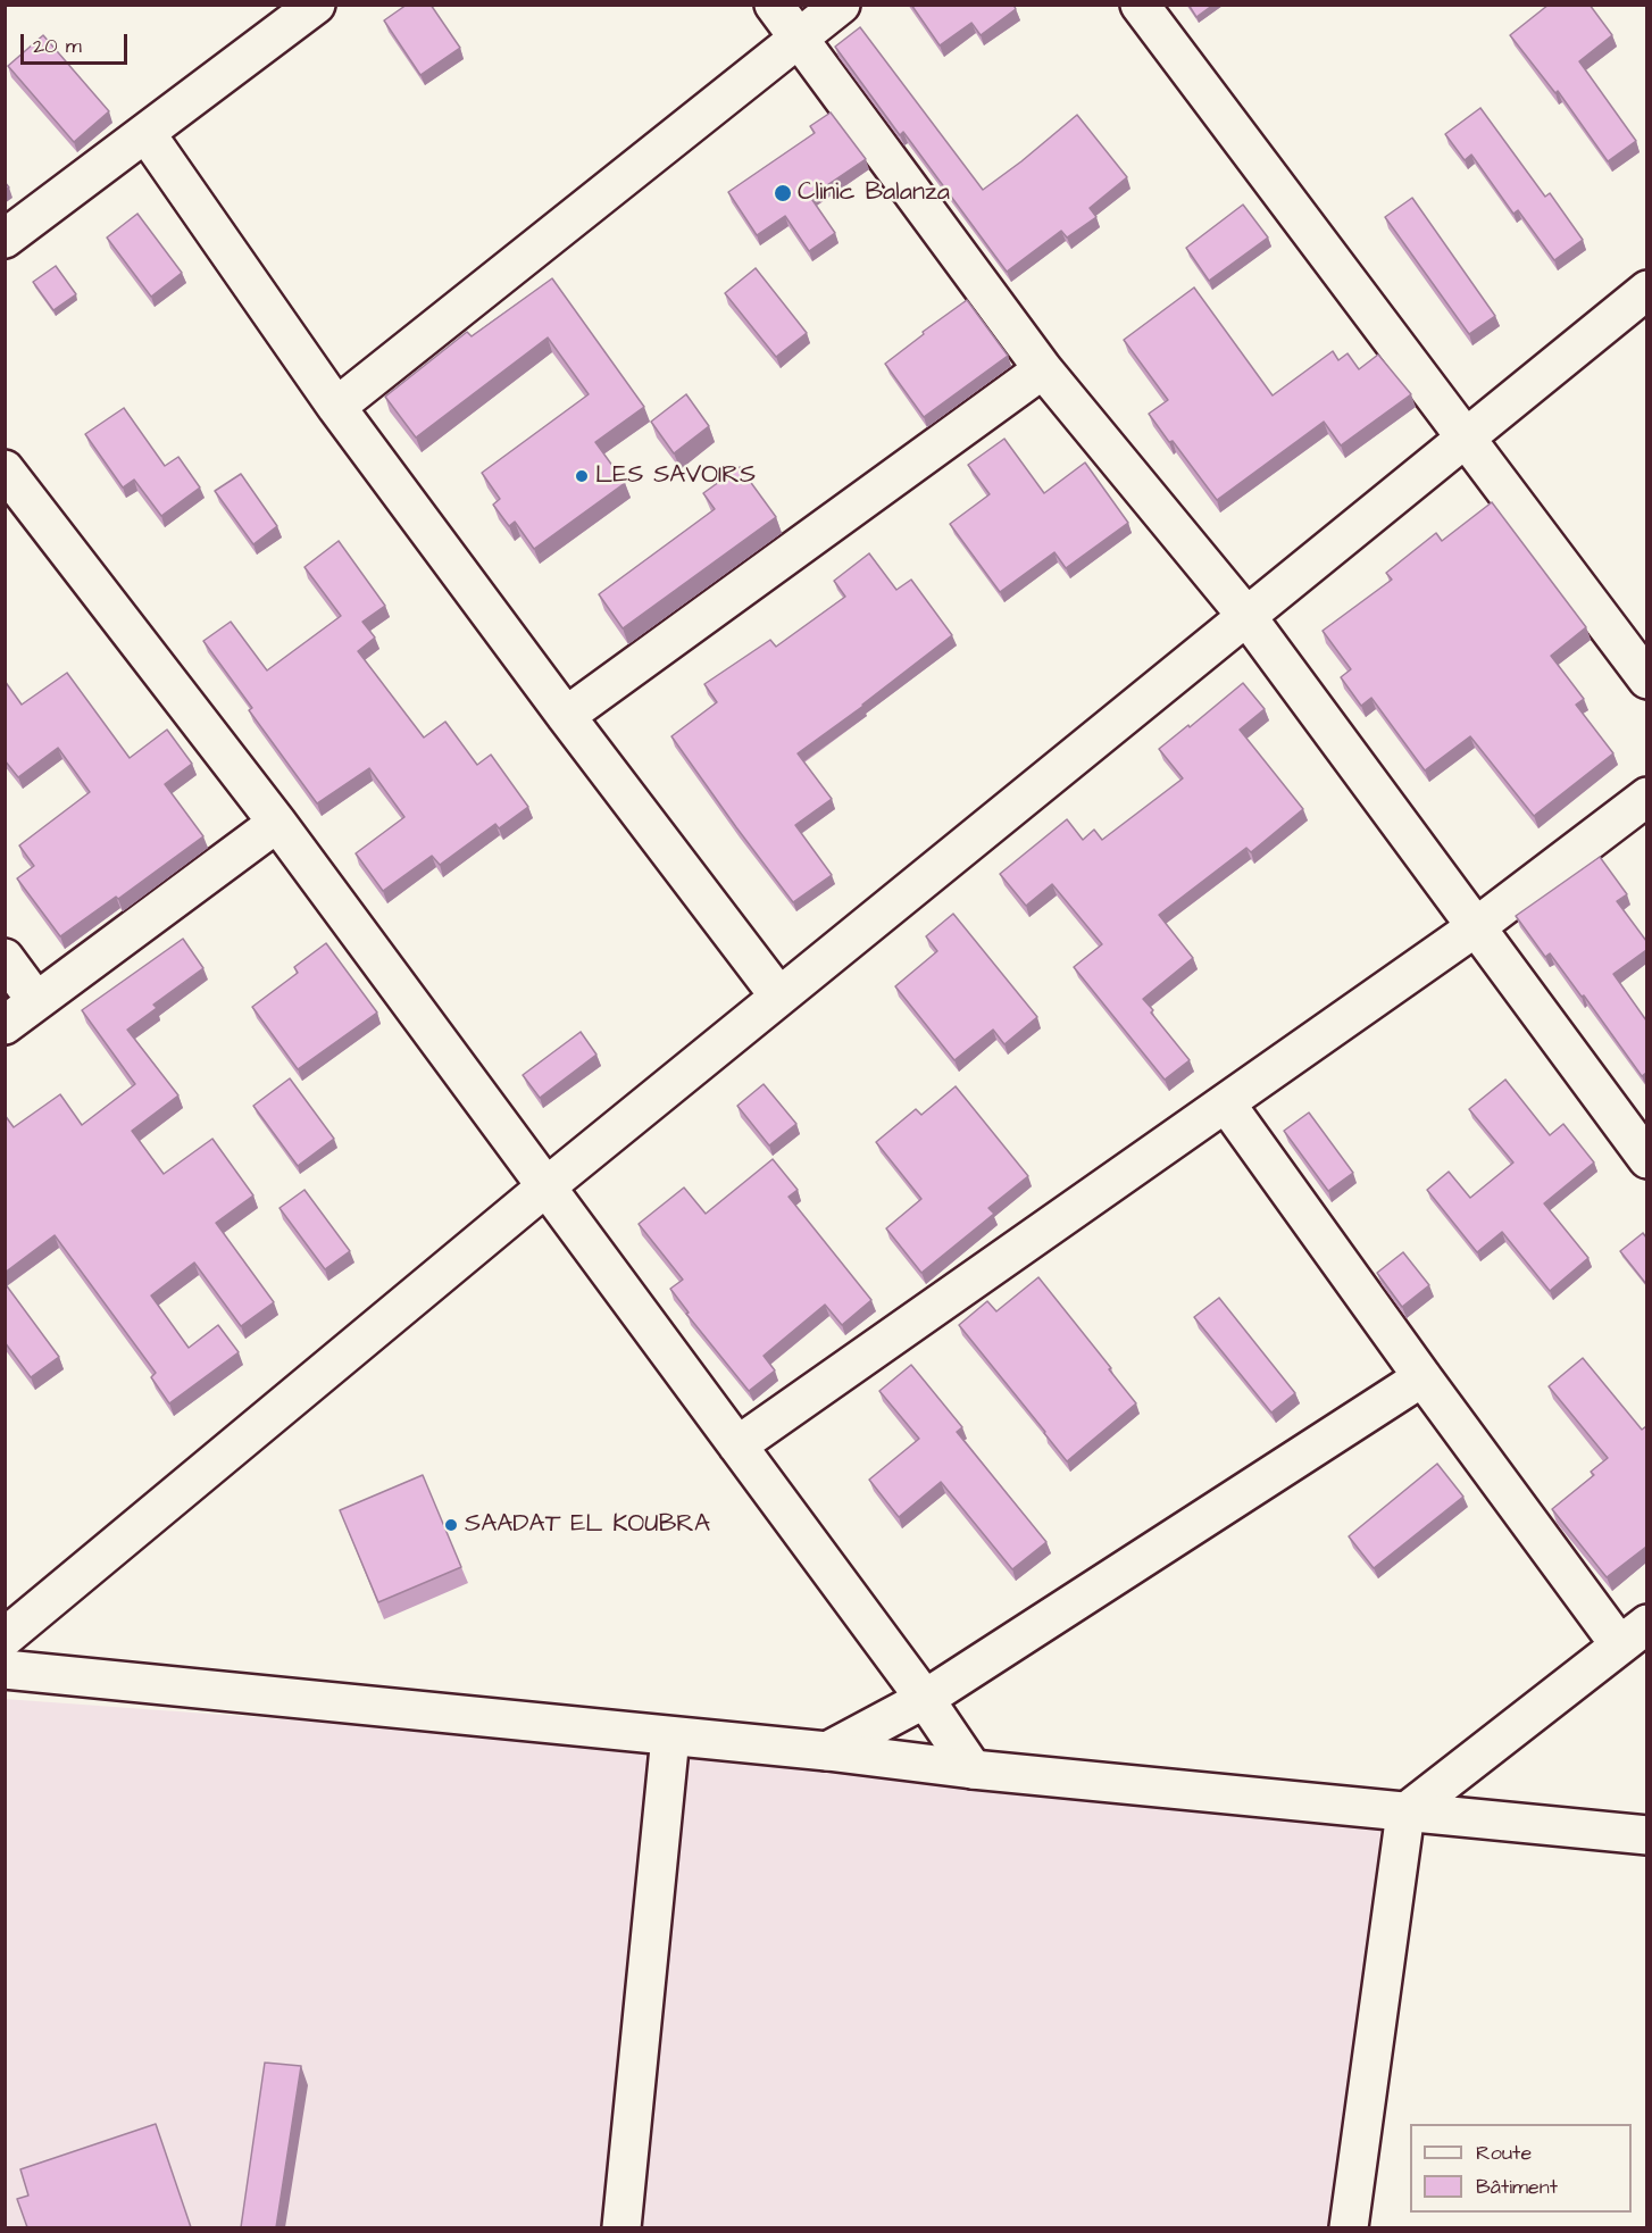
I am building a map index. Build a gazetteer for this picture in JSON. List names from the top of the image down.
{
  "places": ["Clinic Balanza", "LES SAVOIRS", "SAADAT EL KOUBRA"],
  "legend": ["Route", "Bâtiment"],
  "scale_bar": "20 m"
}
